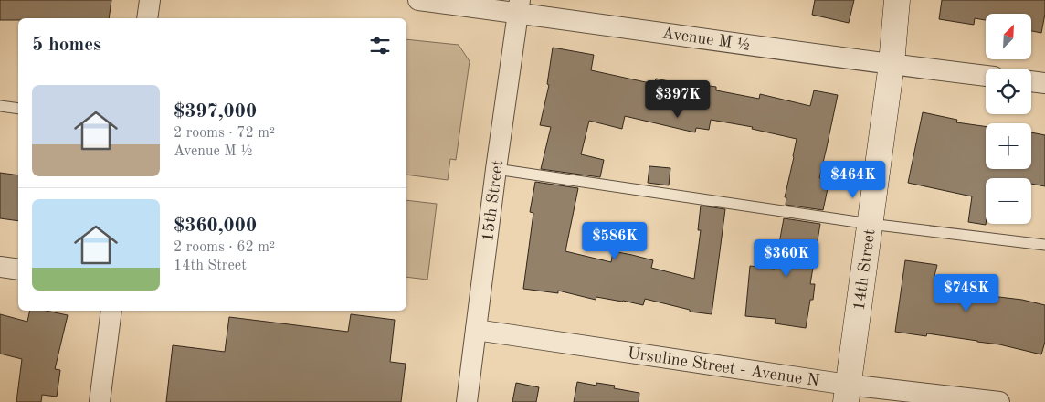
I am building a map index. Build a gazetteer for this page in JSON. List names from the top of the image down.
{
  "streets": {
    "main road": ["14th Street"],
    "street": ["Avenue M ½", "15th Street", "Ursuline Street - Avenue N"]
  },
  "crossings": [
    ["Avenue M ½", "15th Street"],
    ["Avenue M ½", "14th Street"],
    ["15th Street", "Ursuline Street - Avenue N"],
    ["14th Street", "Ursuline Street - Avenue N"]
  ],
  "north": "top right",
  "page": {
    "map_buttons": ["+", "−"],
    "heading": "5 homes",
    "list": [
      {
        "name": "$397,000",
        "note": "2 rooms · 72 m² · Avenue M ½"
      },
      {
        "name": "$360,000",
        "note": "2 rooms · 62 m² · 14th Street"
      }
    ],
    "price": [
      "$397K",
      "$464K",
      "$586K",
      "$360K",
      "$748K"
    ]
  }
}
